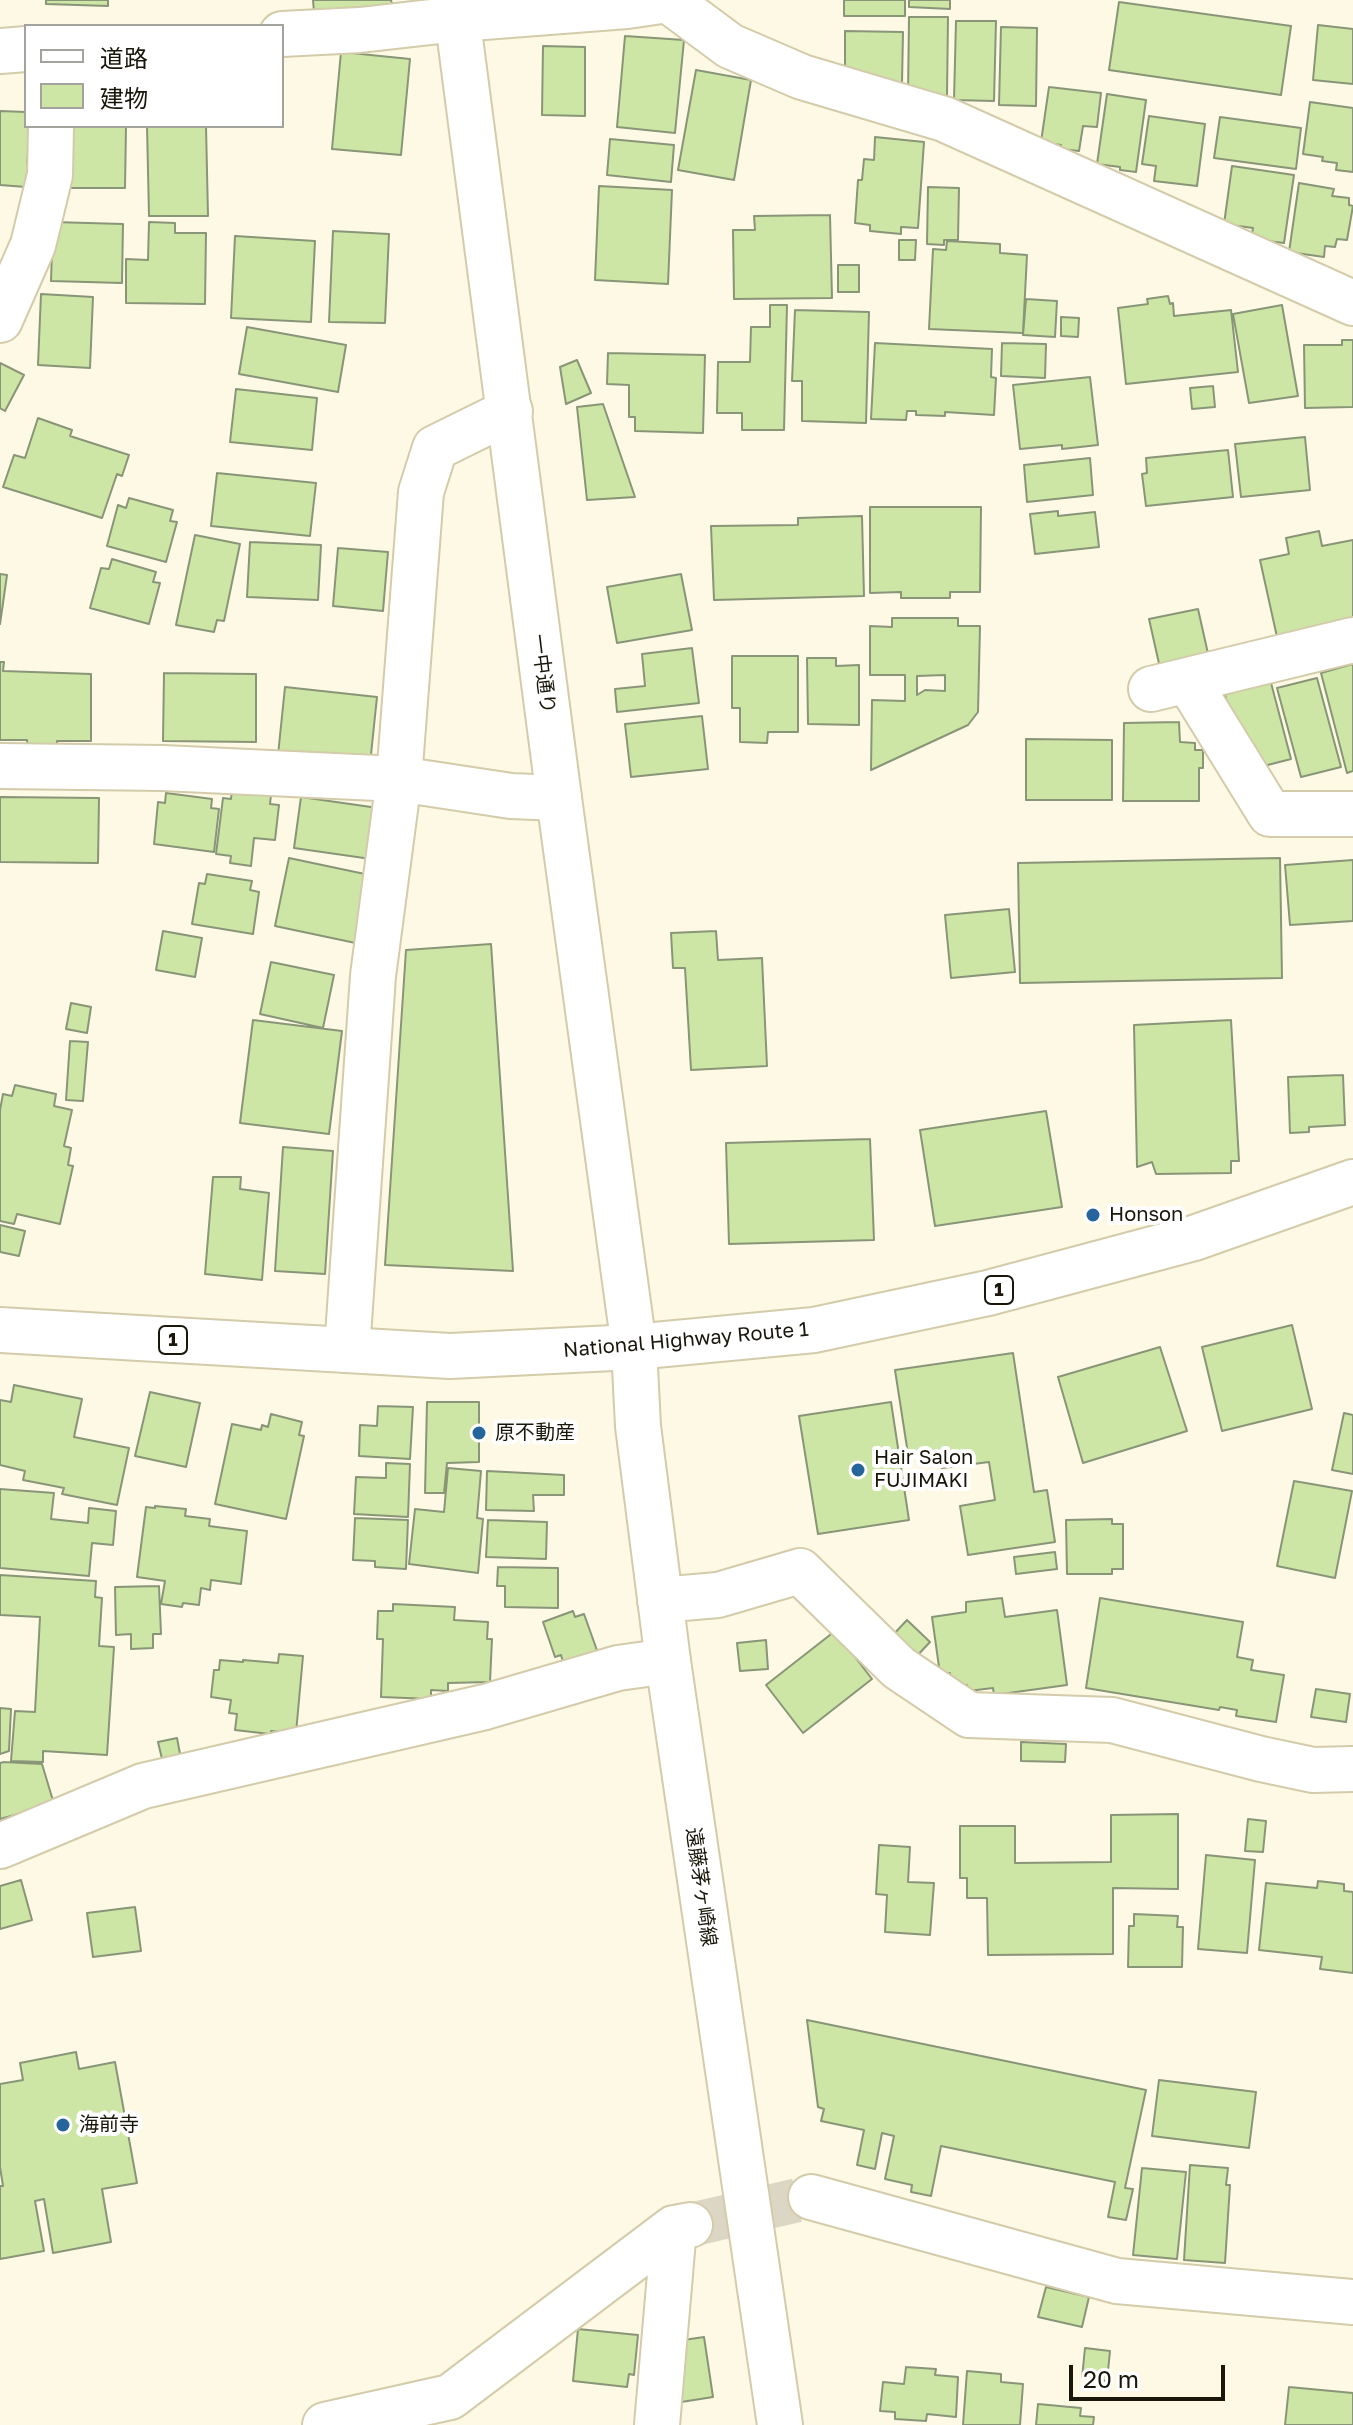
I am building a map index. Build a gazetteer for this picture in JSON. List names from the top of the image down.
{
  "streets": {
    "main road": [
      "一中通り",
      "1",
      "National Highway Route 1",
      "遠藤茅ヶ崎線"
    ]
  },
  "crossings": [
    ["一中通り", "National Highway Route 1"],
    ["一中通り", "遠藤茅ヶ崎線"],
    ["National Highway Route 1", "遠藤茅ヶ崎線"]
  ],
  "places": [
    "Honson",
    "原不動産",
    "Hair Salon FUJIMAKI",
    "海前寺"
  ],
  "legend": ["道路", "建物"],
  "scale_bar": "20 m"
}
